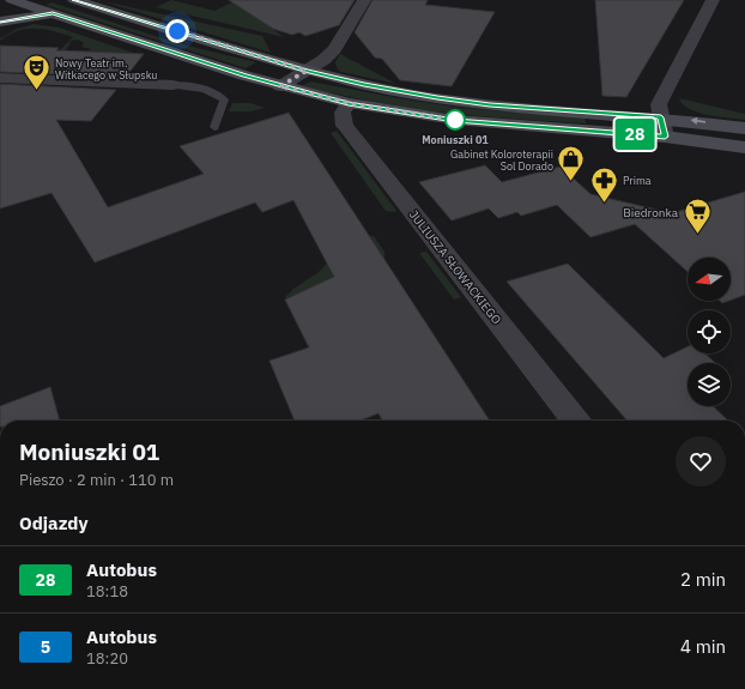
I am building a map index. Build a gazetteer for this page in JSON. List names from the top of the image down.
{
  "streets": {
    "street": ["JULIUSZA SŁOWACKIEGO"]
  },
  "places": {
    "theatre": ["Nowy Teatr im. Witkacego w Słupsku"],
    "other": ["Moniuszki 01"],
    "shop": ["Gabinet Koloroterapii Sol Dorado"],
    "pharmacy": ["Prima"],
    "supermarket": ["Biedronka"]
  },
  "lines": ["bus line 28"],
  "north": "left",
  "page": {
    "on_map": "28",
    "heading": [
      ["Moniuszki 01", "Pieszo · 2 min · 110 m"],
      "Odjazdy"
    ],
    "list": [
      {
        "mark": "28",
        "name": "Autobus",
        "note": "18:18",
        "value": "2 min"
      },
      {
        "mark": "5",
        "name": "Autobus",
        "note": "18:20",
        "value": "4 min"
      }
    ]
  }
}
